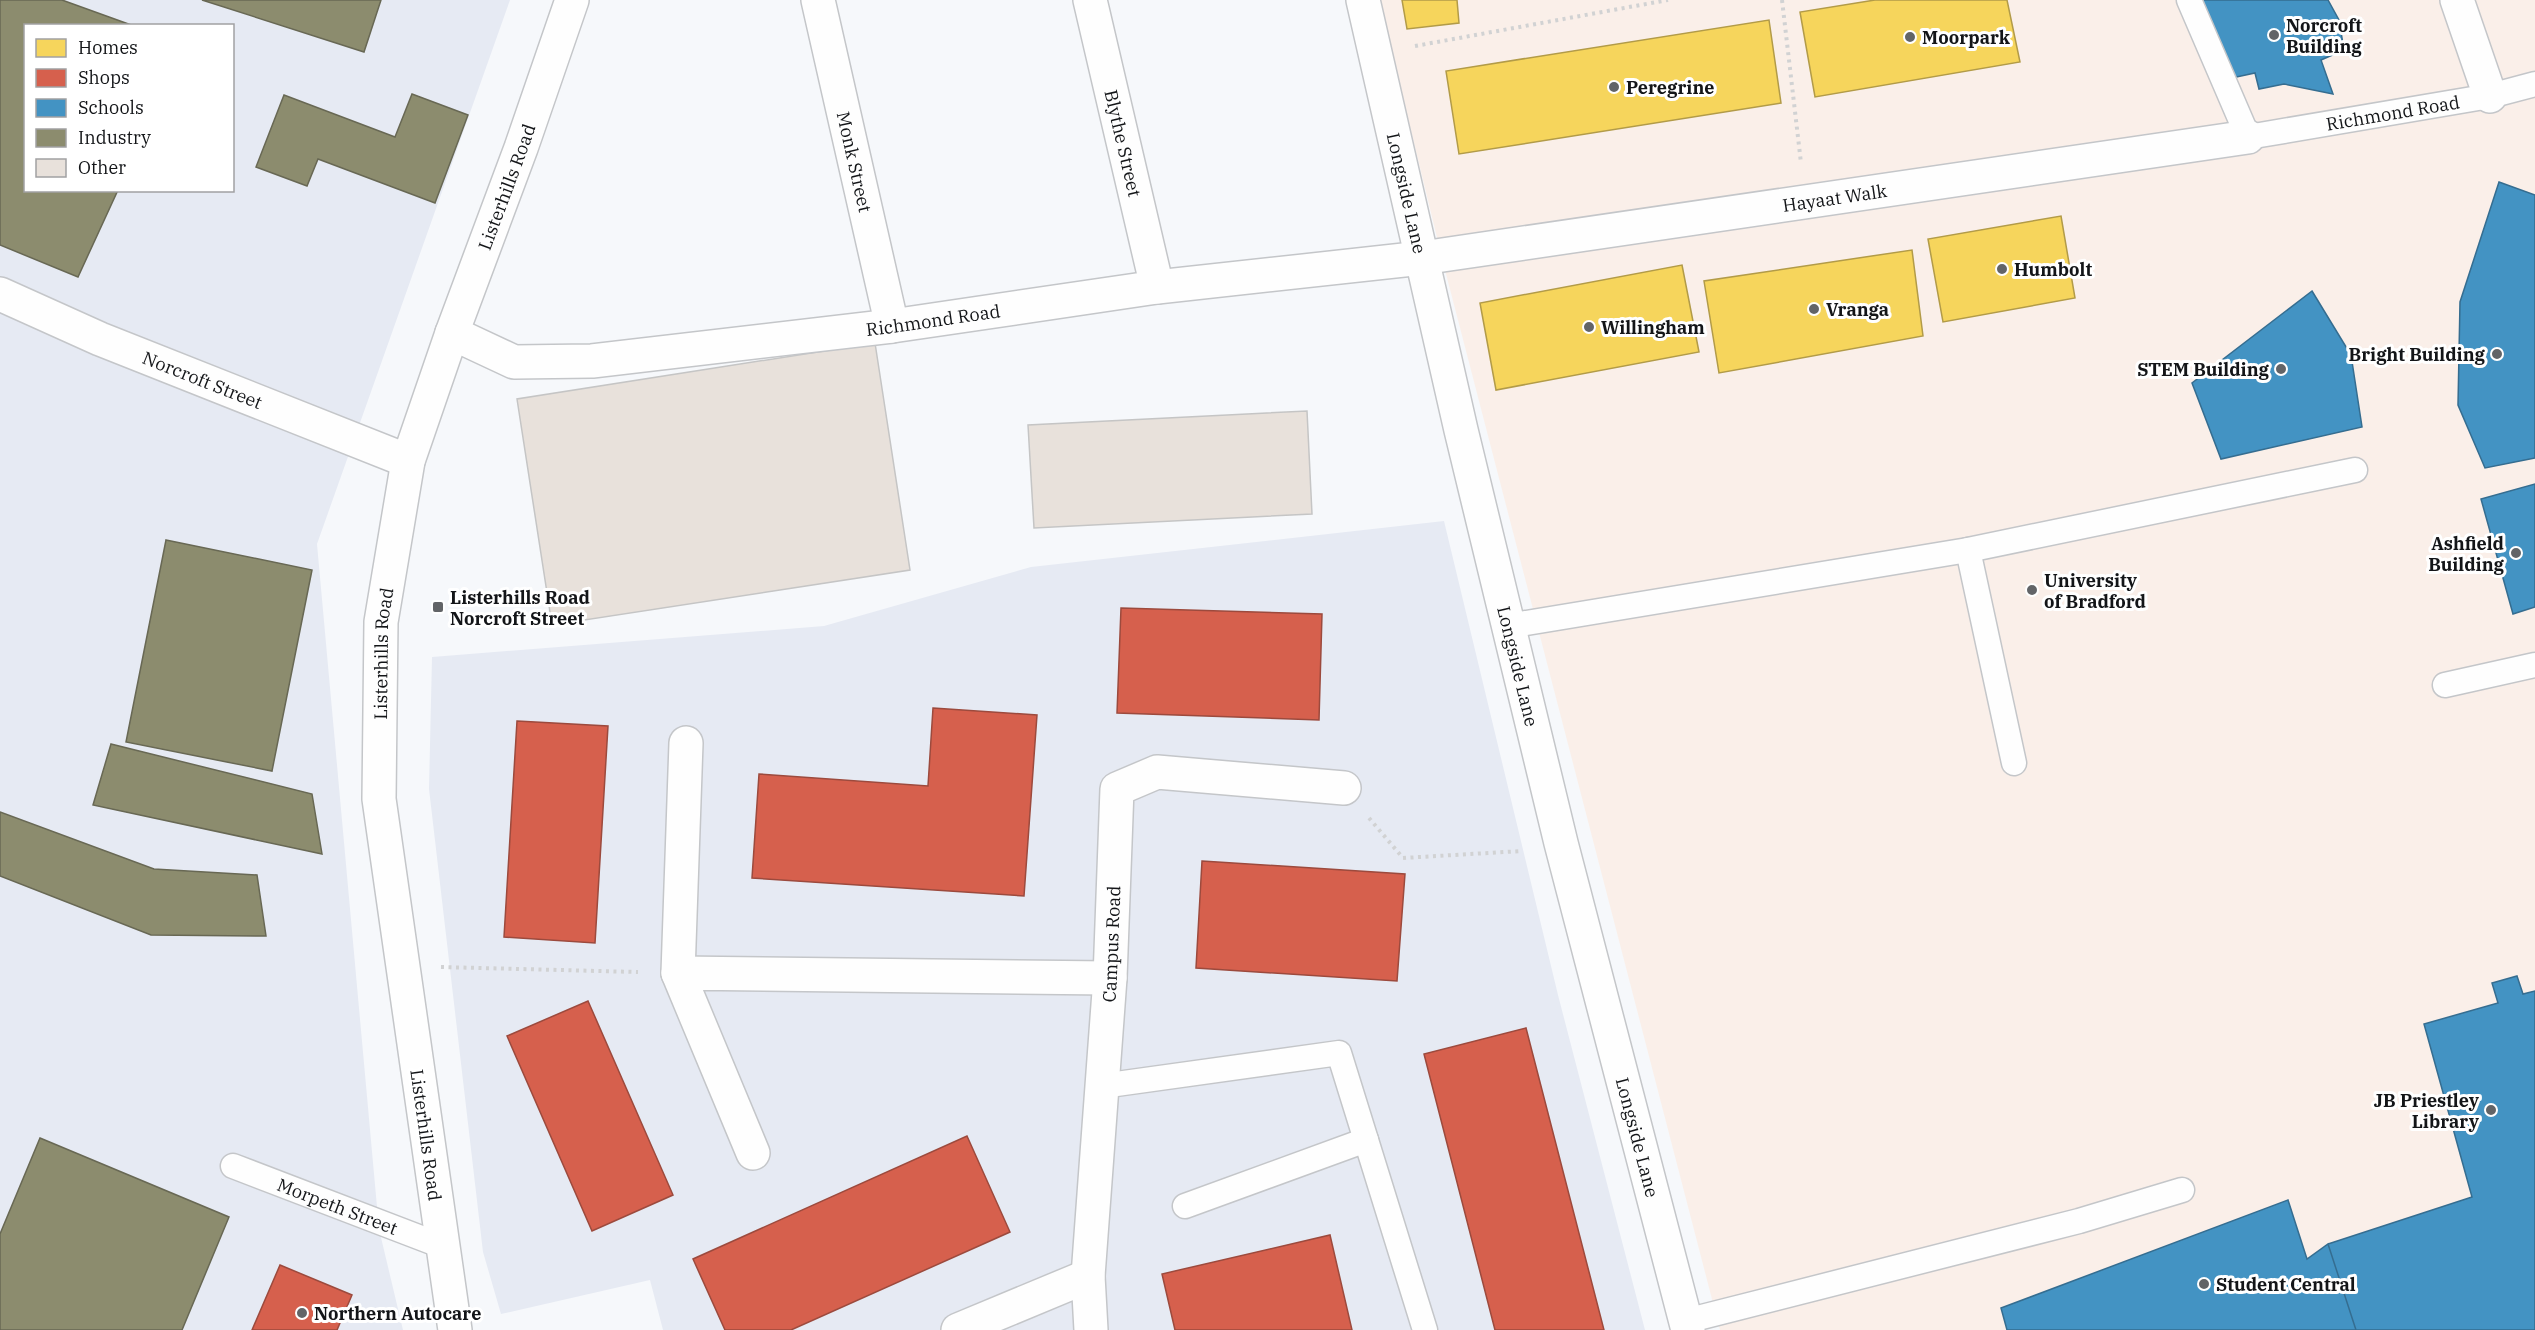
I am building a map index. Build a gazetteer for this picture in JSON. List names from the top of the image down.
{
  "streets": {
    "street": [
      "Richmond Road",
      "Blythe Street",
      "Monk Street",
      "Listerhills Road",
      "Longside Lane",
      "Hayaat Walk",
      "Norcroft Street",
      "Campus Road"
    ],
    "lane": ["Morpeth Street"]
  },
  "crossings": [
    ["Richmond Road", "Blythe Street"],
    ["Richmond Road", "Monk Street"],
    ["Richmond Road", "Listerhills Road"],
    ["Richmond Road", "Longside Lane"],
    ["Richmond Road", "Hayaat Walk"],
    ["Listerhills Road", "Norcroft Street"],
    ["Listerhills Road", "Morpeth Street"],
    ["Longside Lane", "Hayaat Walk"]
  ],
  "places": {
    "other": [
      "Norcroft Building",
      "Moorpark",
      "Peregrine",
      "Humbolt",
      "Vranga",
      "Willingham",
      "Bright Building",
      "STEM Building",
      "Ashfield Building",
      "University of Bradford",
      "JB Priestley Library",
      "Student Central",
      "Northern Autocare"
    ],
    "transit": ["Listerhills Road Norcroft Street"]
  },
  "legend": [
    "Homes",
    "Shops",
    "Schools",
    "Industry",
    "Other"
  ]
}
